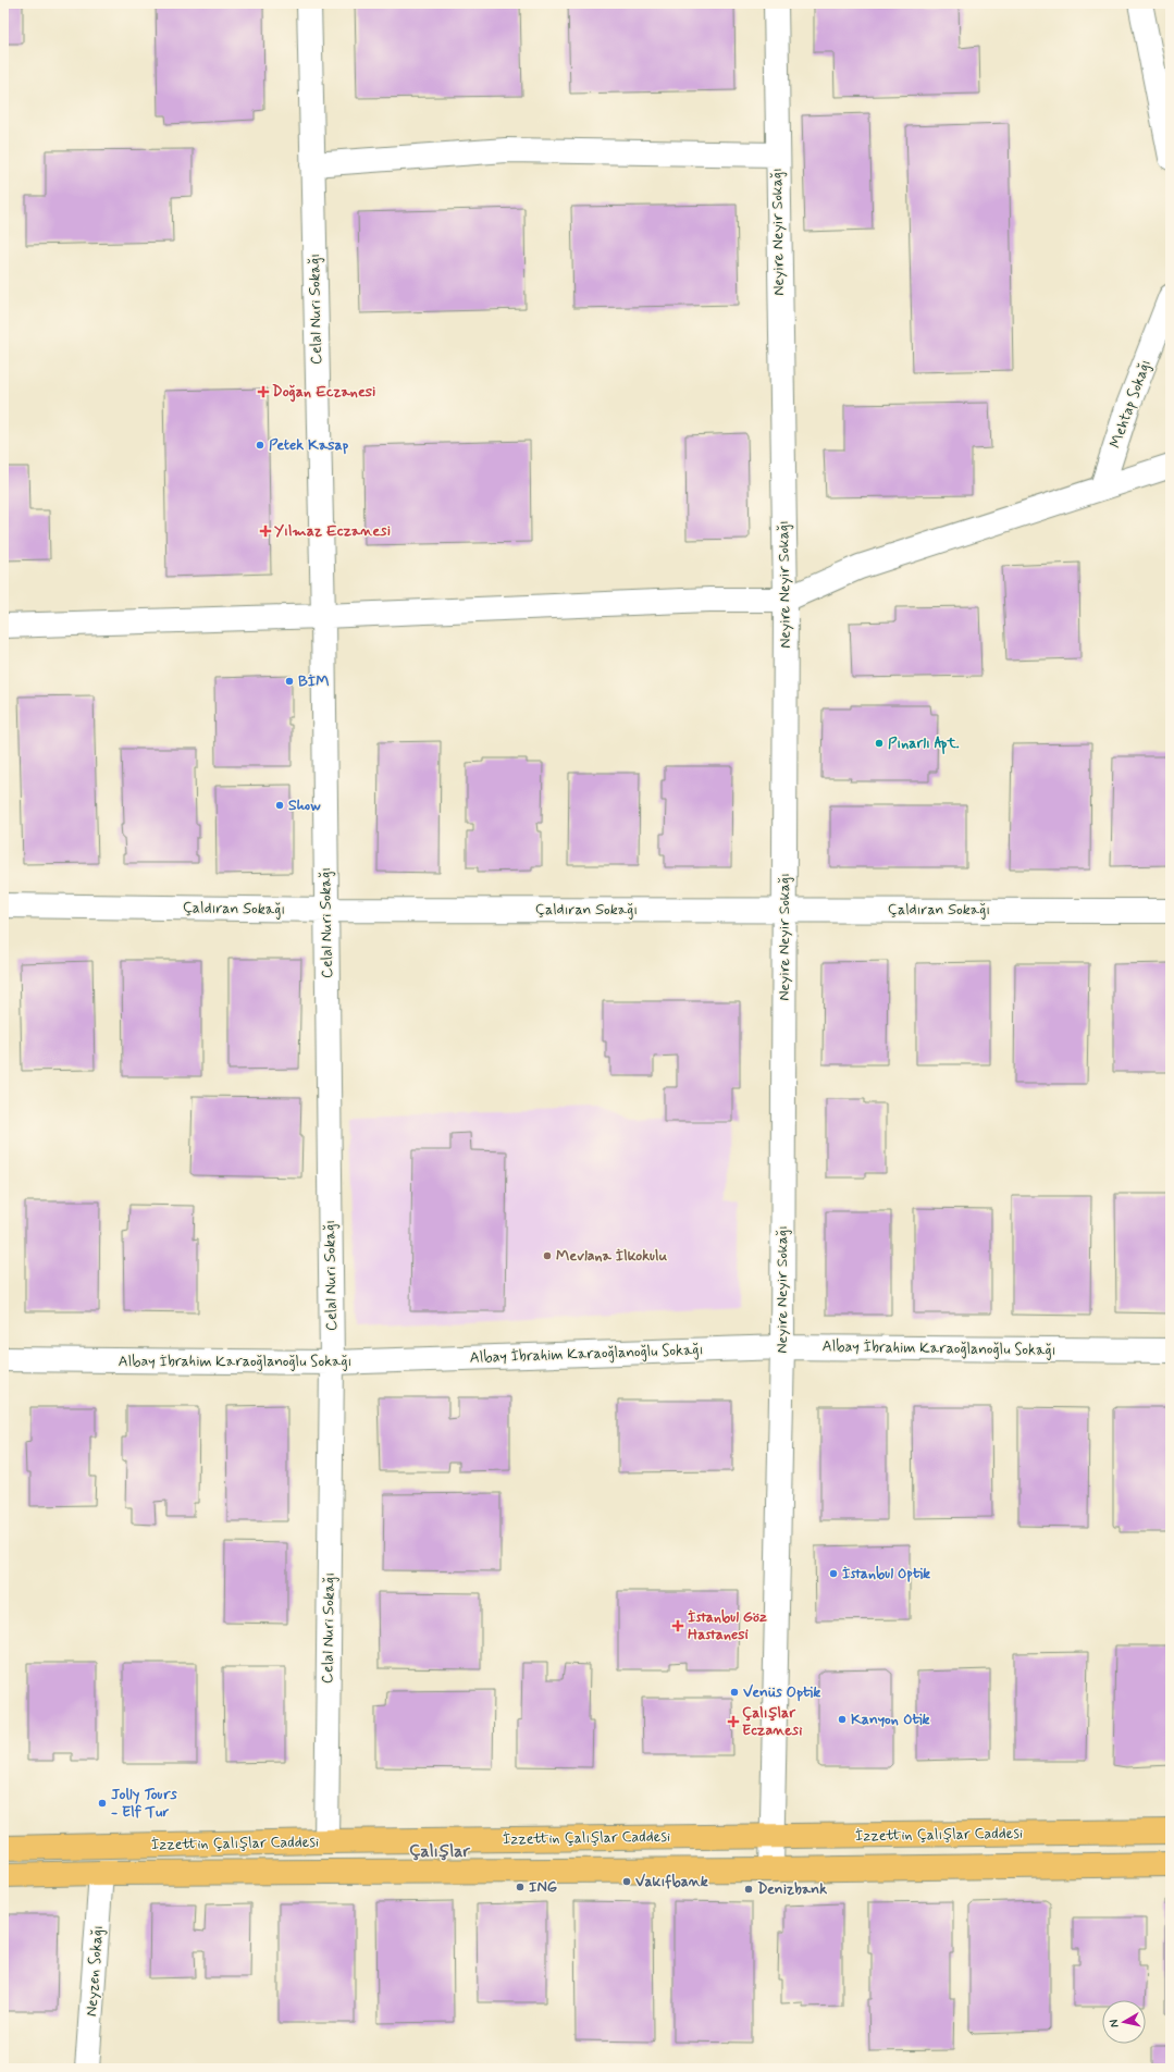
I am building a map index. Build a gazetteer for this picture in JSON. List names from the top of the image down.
{
  "streets": {
    "main road": ["İzzettin Çalışlar Caddesi"],
    "street": [
      "Neyire Neyir Sokağı",
      "Celal Nuri Sokağı",
      "Mehtap Sokağı",
      "Çaldıran Sokağı",
      "Albay İbrahim Karaoğlanoğlu Sokağı",
      "Neyzen Sokağı"
    ]
  },
  "crossings": [
    ["Neyire Neyir Sokağı", "Çaldıran Sokağı"],
    ["Neyire Neyir Sokağı", "Albay İbrahim Karaoğlanoğlu Sokağı"],
    ["Neyire Neyir Sokağı", "İzzettin Çalışlar Caddesi"],
    ["Celal Nuri Sokağı", "Çaldıran Sokağı"],
    ["Celal Nuri Sokağı", "Albay İbrahim Karaoğlanoğlu Sokağı"],
    ["Celal Nuri Sokağı", "İzzettin Çalışlar Caddesi"],
    ["İzzettin Çalışlar Caddesi", "Neyzen Sokağı"]
  ],
  "districts": ["Çalışlar"],
  "places": {
    "health": [
      "Doğan Eczanesi",
      "Yılmaz Eczanesi",
      "İstanbul Göz Hastanesi",
      "Çalışlar Eczanesi"
    ],
    "other": [
      "Petek Kasap",
      "BİM",
      "Pınarlı Apt.",
      "Show",
      "Mevlana İlkokulu",
      "İstanbul Optik",
      "Venüs Optik",
      "Kanyon Otik",
      "Jolly Tours - Elf Tur",
      "Vakıfbank",
      "ING",
      "Denizbank"
    ]
  },
  "north": "left"
}
